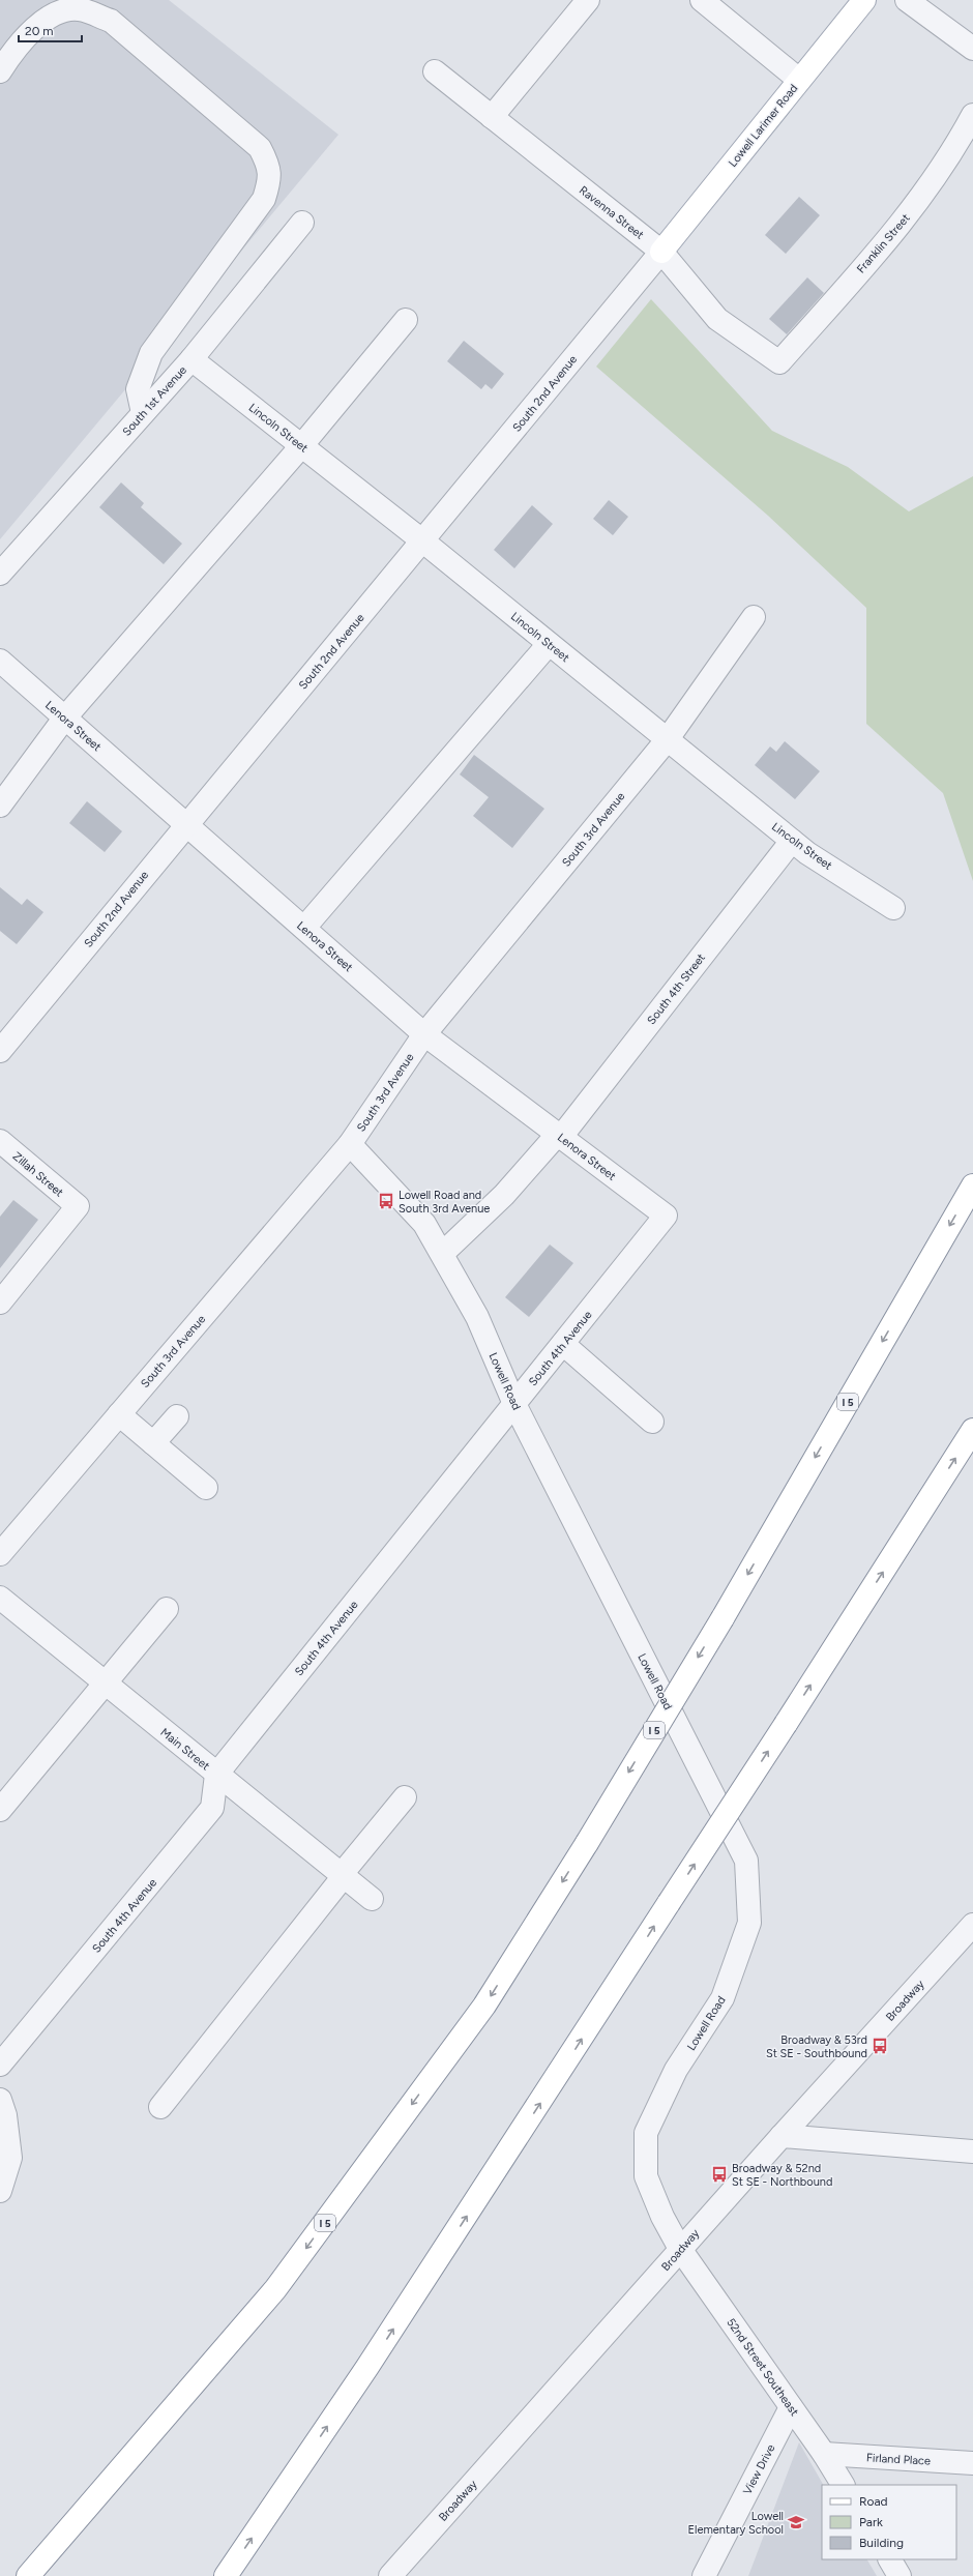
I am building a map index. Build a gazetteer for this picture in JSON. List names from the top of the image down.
{
  "streets": {
    "main road": ["Lowell Larimer Road", "I 5"],
    "street": [
      "Ravenna Street",
      "Franklin Street",
      "South 2nd Avenue",
      "South 1st Avenue",
      "Lincoln Street",
      "Lenora Street",
      "South 3rd Avenue",
      "South 4th Street",
      "Zillah Street",
      "South 4th Avenue",
      "Lowell Road",
      "Main Street",
      "Broadway",
      "52nd Street Southeast",
      "Firland Place",
      "View Drive"
    ]
  },
  "crossings": [
    ["Lowell Larimer Road", "Ravenna Street"],
    ["Lowell Larimer Road", "South 2nd Avenue"],
    ["Ravenna Street", "Franklin Street"],
    ["Ravenna Street", "South 2nd Avenue"],
    ["South 2nd Avenue", "Lincoln Street"],
    ["South 2nd Avenue", "Lenora Street"],
    ["South 1st Avenue", "Lincoln Street"],
    ["Lincoln Street", "South 3rd Avenue"],
    ["Lincoln Street", "South 4th Street"],
    ["Lenora Street", "South 3rd Avenue"],
    ["Lenora Street", "South 4th Street"],
    ["Lenora Street", "South 4th Avenue"],
    ["South 3rd Avenue", "Lowell Road"],
    ["South 4th Street", "Lowell Road"],
    ["South 4th Avenue", "Lowell Road"],
    ["South 4th Avenue", "Main Street"],
    ["Lowell Road", "Broadway"],
    ["Lowell Road", "52nd Street Southeast"],
    ["Broadway", "52nd Street Southeast"],
    ["52nd Street Southeast", "Firland Place"],
    ["52nd Street Southeast", "View Drive"]
  ],
  "places": {
    "bus stop": ["Lowell Road and South 3rd Avenue", "Broadway & 53rd St SE - Southbound", "Broadway & 52nd St SE - Northbound"],
    "school or university": ["Lowell Elementary School"]
  },
  "legend": ["Road", "Park", "Building"],
  "scale_bar": "20 m"
}
